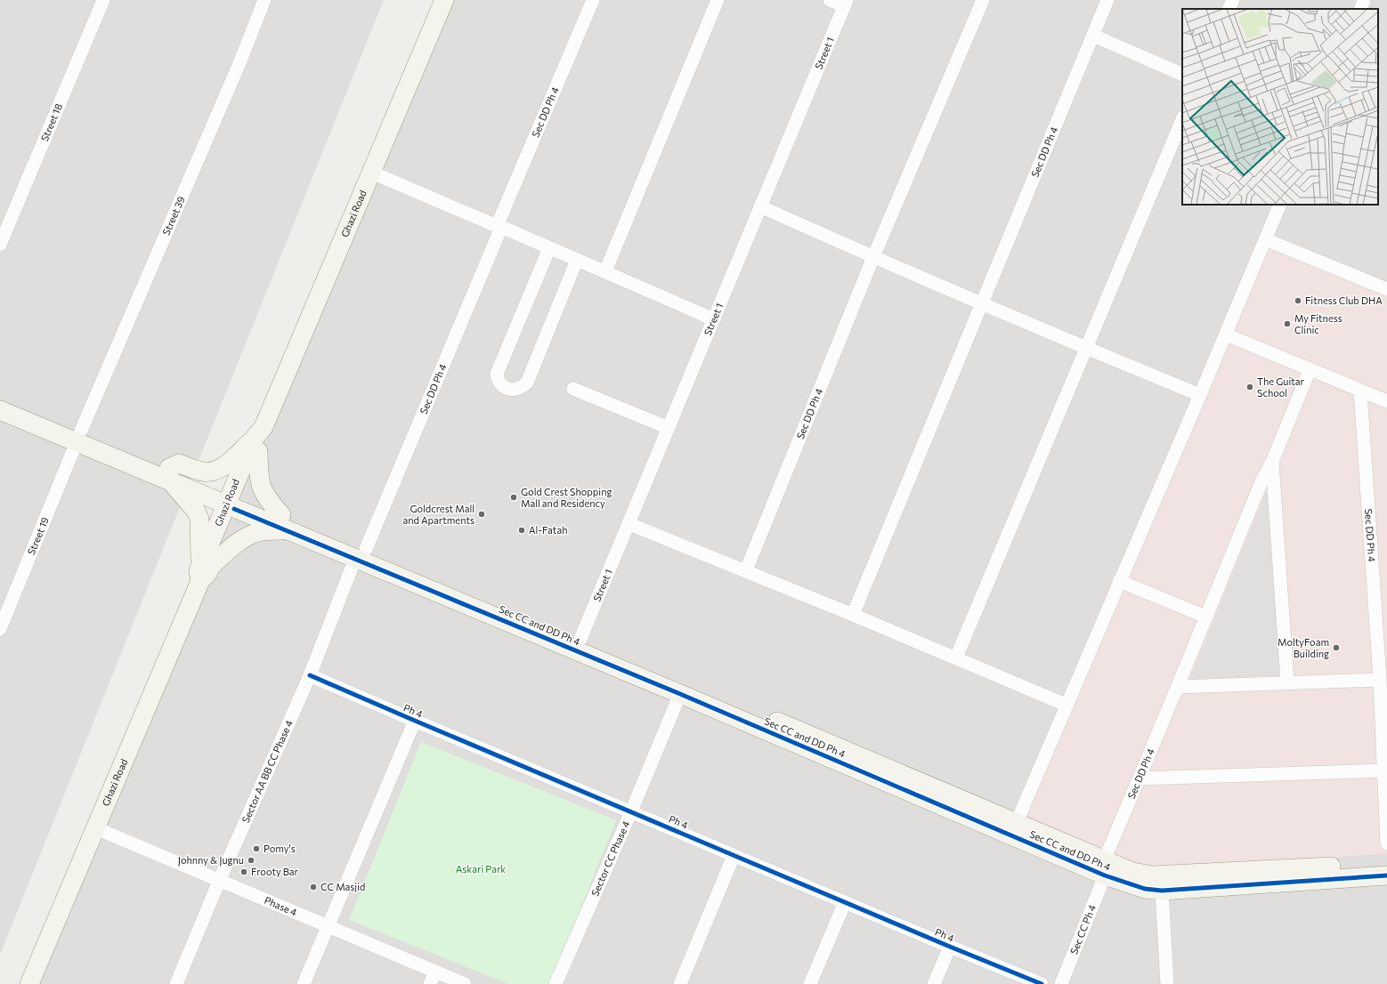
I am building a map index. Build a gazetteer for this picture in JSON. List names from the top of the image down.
{
  "streets": {
    "main road": ["Ghazi Road", "Sec CC and DD Ph 4"],
    "street": [
      "Street 1",
      "Sec DD Ph 4",
      "Street 18",
      "Street 39",
      "Street 19",
      "Ph 4",
      "Sector AA BB CC Phase 4",
      "Sector CC Phase 4",
      "Phase 4",
      "Sec CC Ph 4"
    ]
  },
  "crossings": [
    ["Street 1", "Sec CC and DD Ph 4"],
    ["Sec DD Ph 4", "Sec CC and DD Ph 4"],
    ["Sec DD Ph 4", "Sector AA BB CC Phase 4"],
    ["Sec DD Ph 4", "Sec CC Ph 4"],
    ["Ghazi Road", "Sec CC and DD Ph 4"],
    ["Ghazi Road", "Phase 4"],
    ["Street 39", "Street 19"],
    ["Street 39", "Sec CC and DD Ph 4"],
    ["Street 19", "Sec CC and DD Ph 4"],
    ["Sec CC and DD Ph 4", "Sector AA BB CC Phase 4"],
    ["Sec CC and DD Ph 4", "Sector CC Phase 4"],
    ["Sec CC and DD Ph 4", "Sec CC Ph 4"],
    ["Ph 4", "Sector AA BB CC Phase 4"],
    ["Ph 4", "Sector CC Phase 4"],
    ["Sector AA BB CC Phase 4", "Phase 4"]
  ],
  "parks": ["Askari Park"],
  "places": [
    "Fitness Club DHA",
    "My Fitness Clinic",
    "The Guitar School",
    "Gold Crest Shopping Mall and Residency",
    "Goldcrest Mall and Apartments",
    "Al-Fatah",
    "MoltyFoam Building",
    "Pomy's",
    "Johnny & Jugnu",
    "Frooty Bar",
    "CC Masjid"
  ]
}
